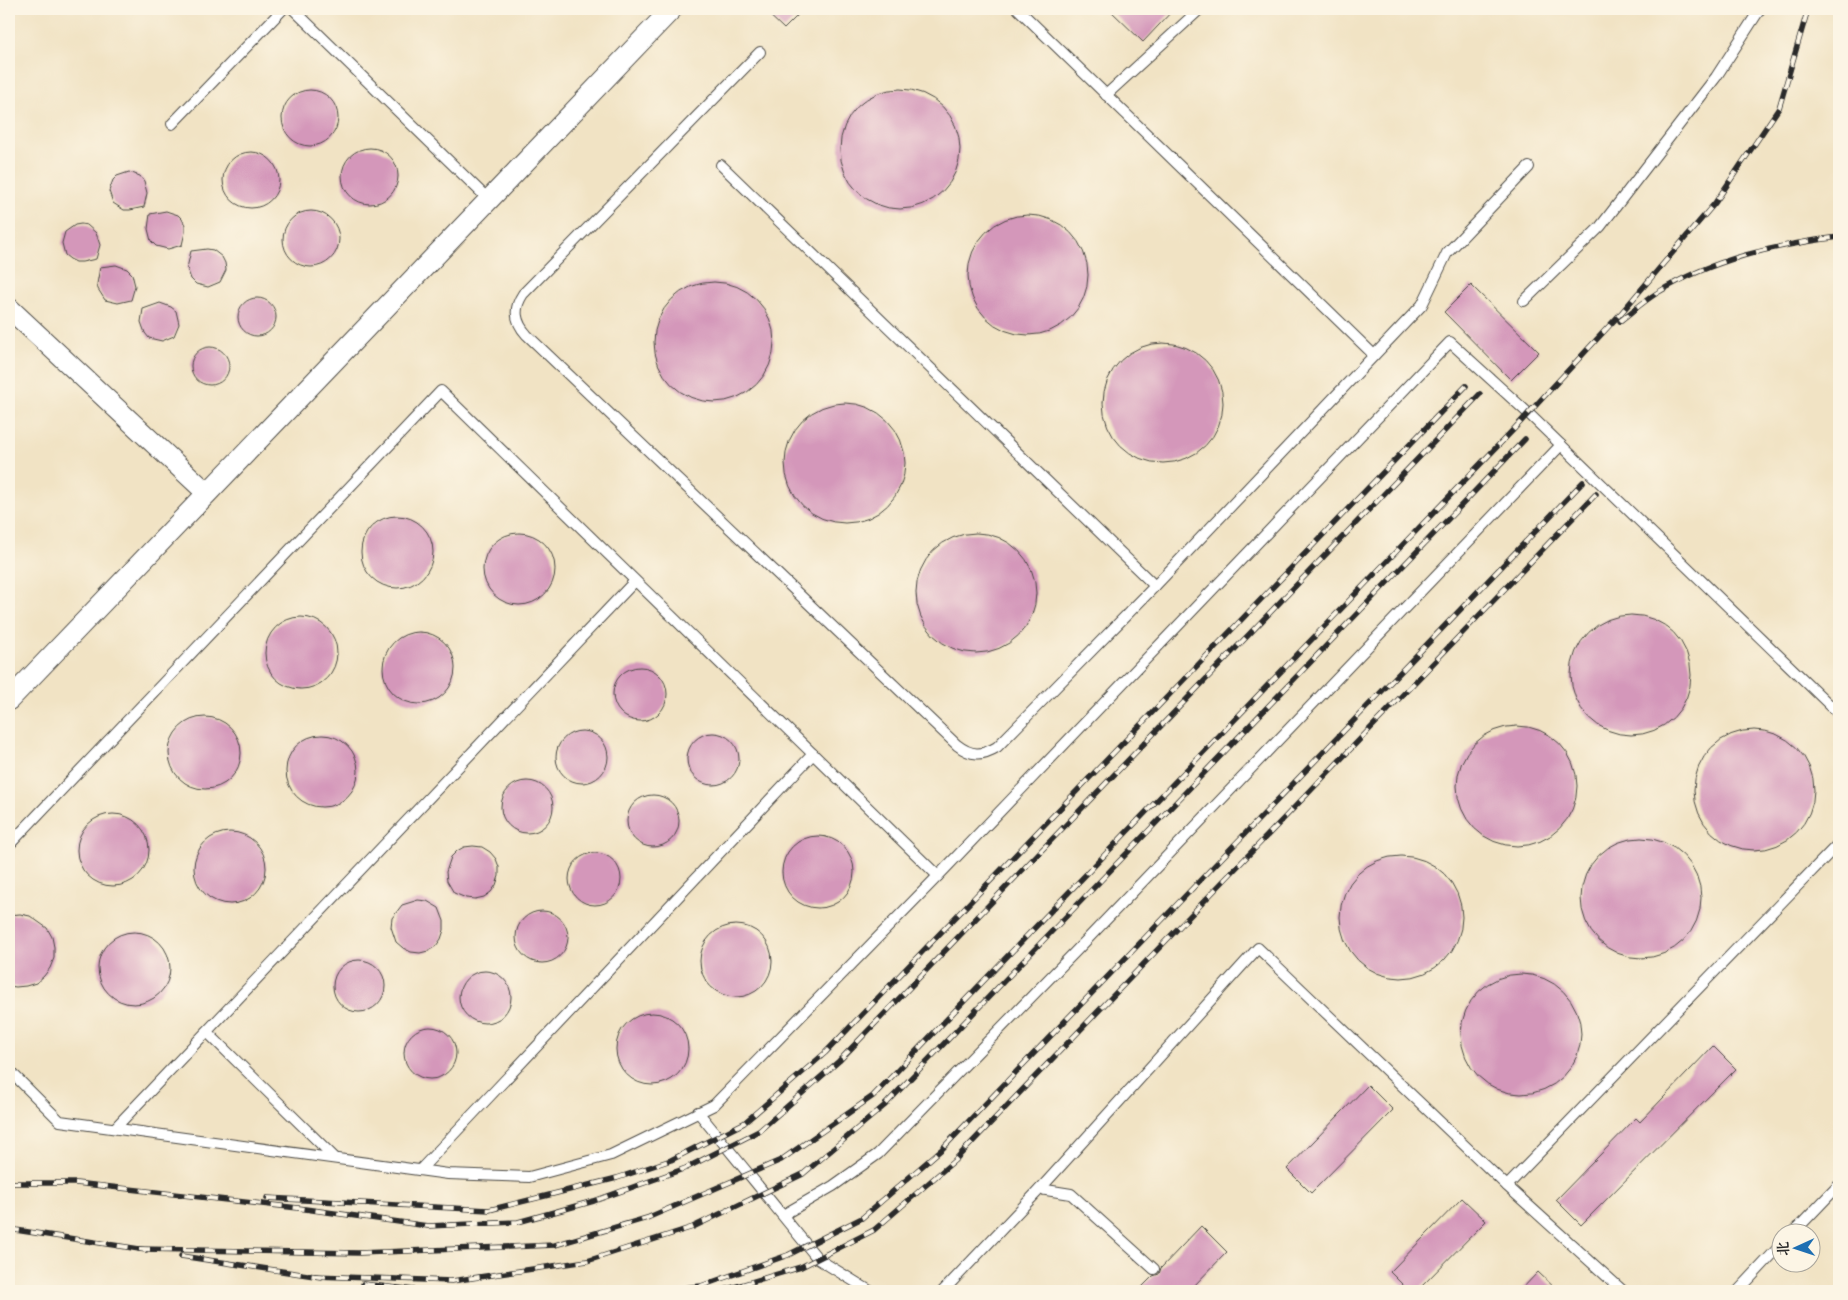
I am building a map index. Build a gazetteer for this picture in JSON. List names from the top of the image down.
{
  "north": "left"
}
